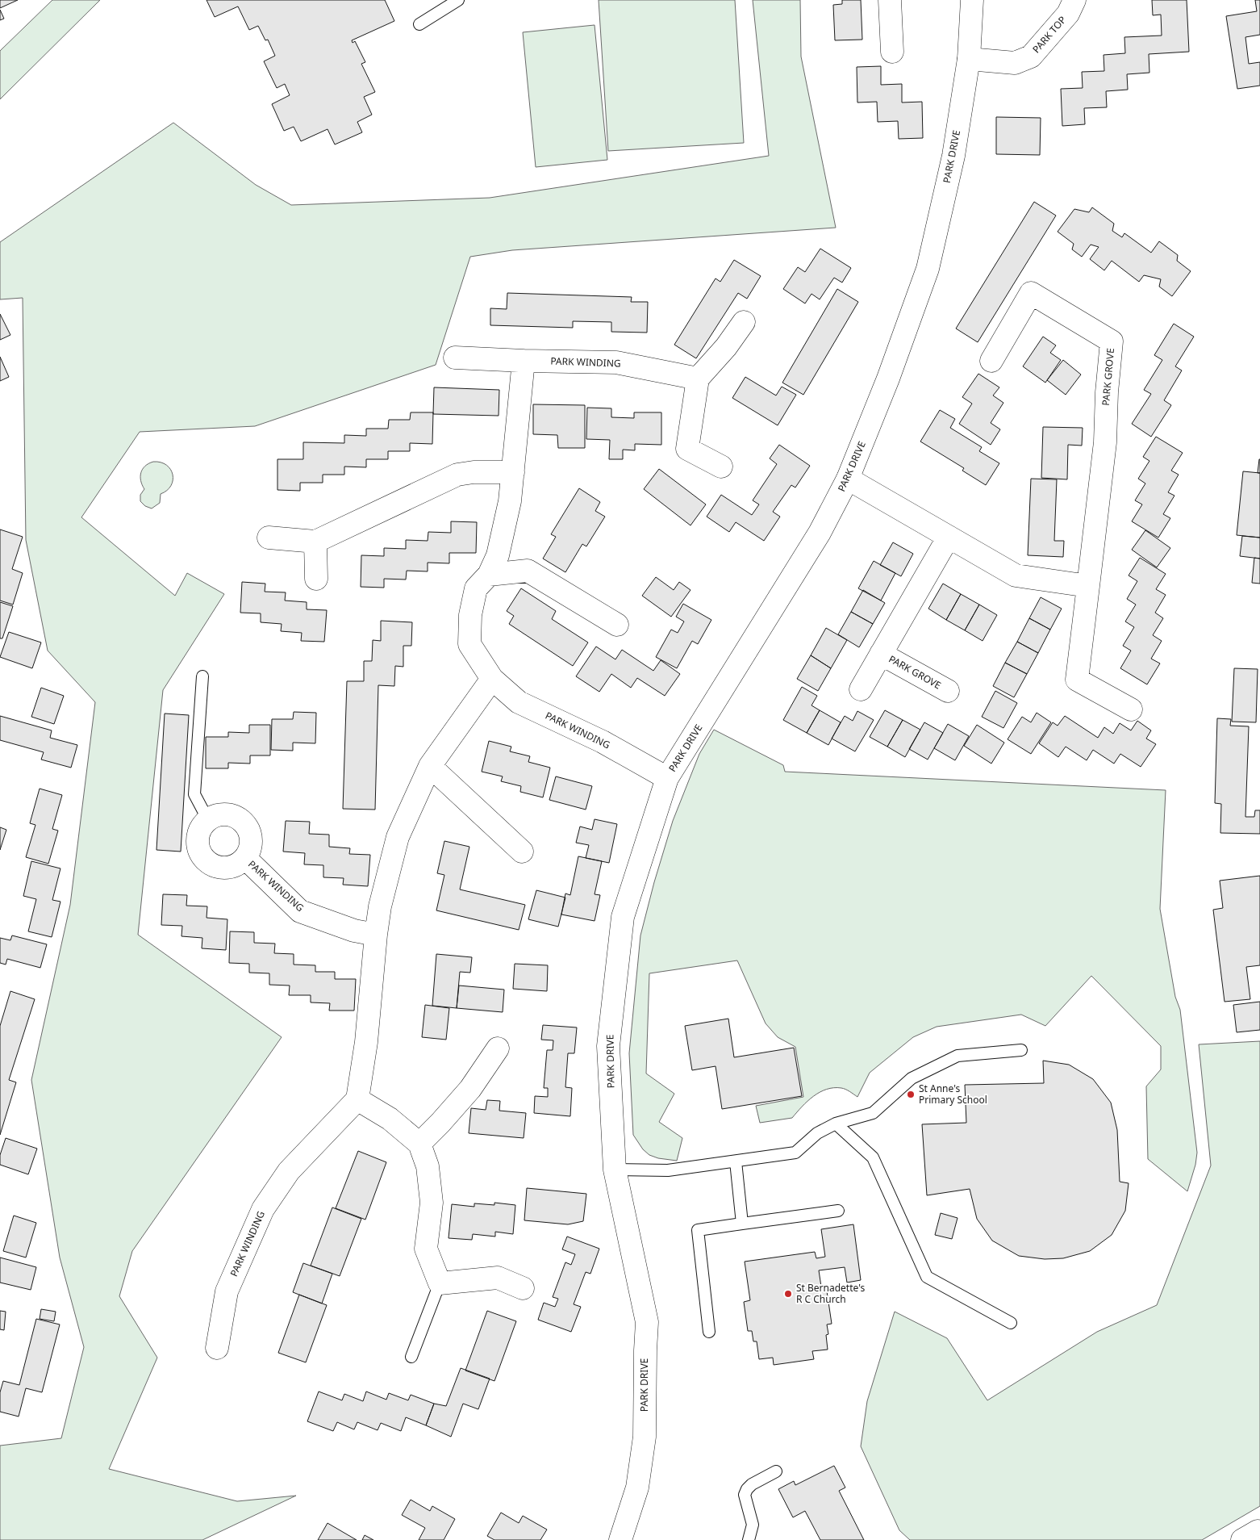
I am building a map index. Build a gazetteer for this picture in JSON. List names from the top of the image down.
{
  "streets": {
    "street": [
      "PARK TOP",
      "PARK DRIVE",
      "PARK WINDING",
      "PARK GROVE"
    ]
  },
  "crossings": [
    ["PARK TOP", "PARK DRIVE"],
    ["PARK DRIVE", "PARK WINDING"]
  ],
  "places": ["St Anne's Primary School", "St Bernadette's R C Church"]
}
